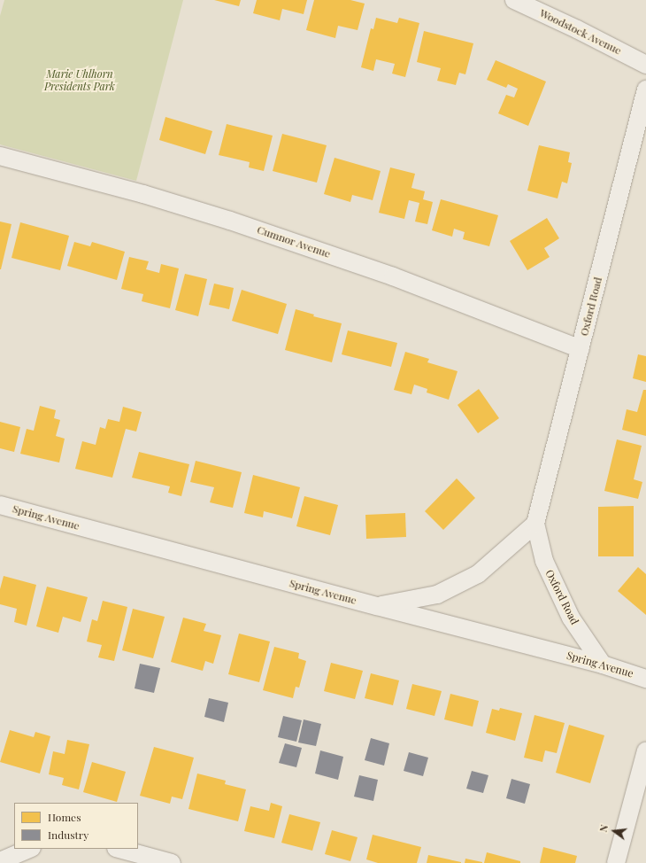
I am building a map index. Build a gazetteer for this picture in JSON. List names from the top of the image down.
{
  "streets": {
    "street": [
      "Woodstock Avenue",
      "Cumnor Avenue",
      "Oxford Road",
      "Spring Avenue"
    ]
  },
  "crossings": [
    ["Cumnor Avenue", "Oxford Road"],
    ["Oxford Road", "Spring Avenue"]
  ],
  "parks": ["Marie Uhlhorn Presidents Park"],
  "legend": ["Homes", "Industry"],
  "north": "left"
}
